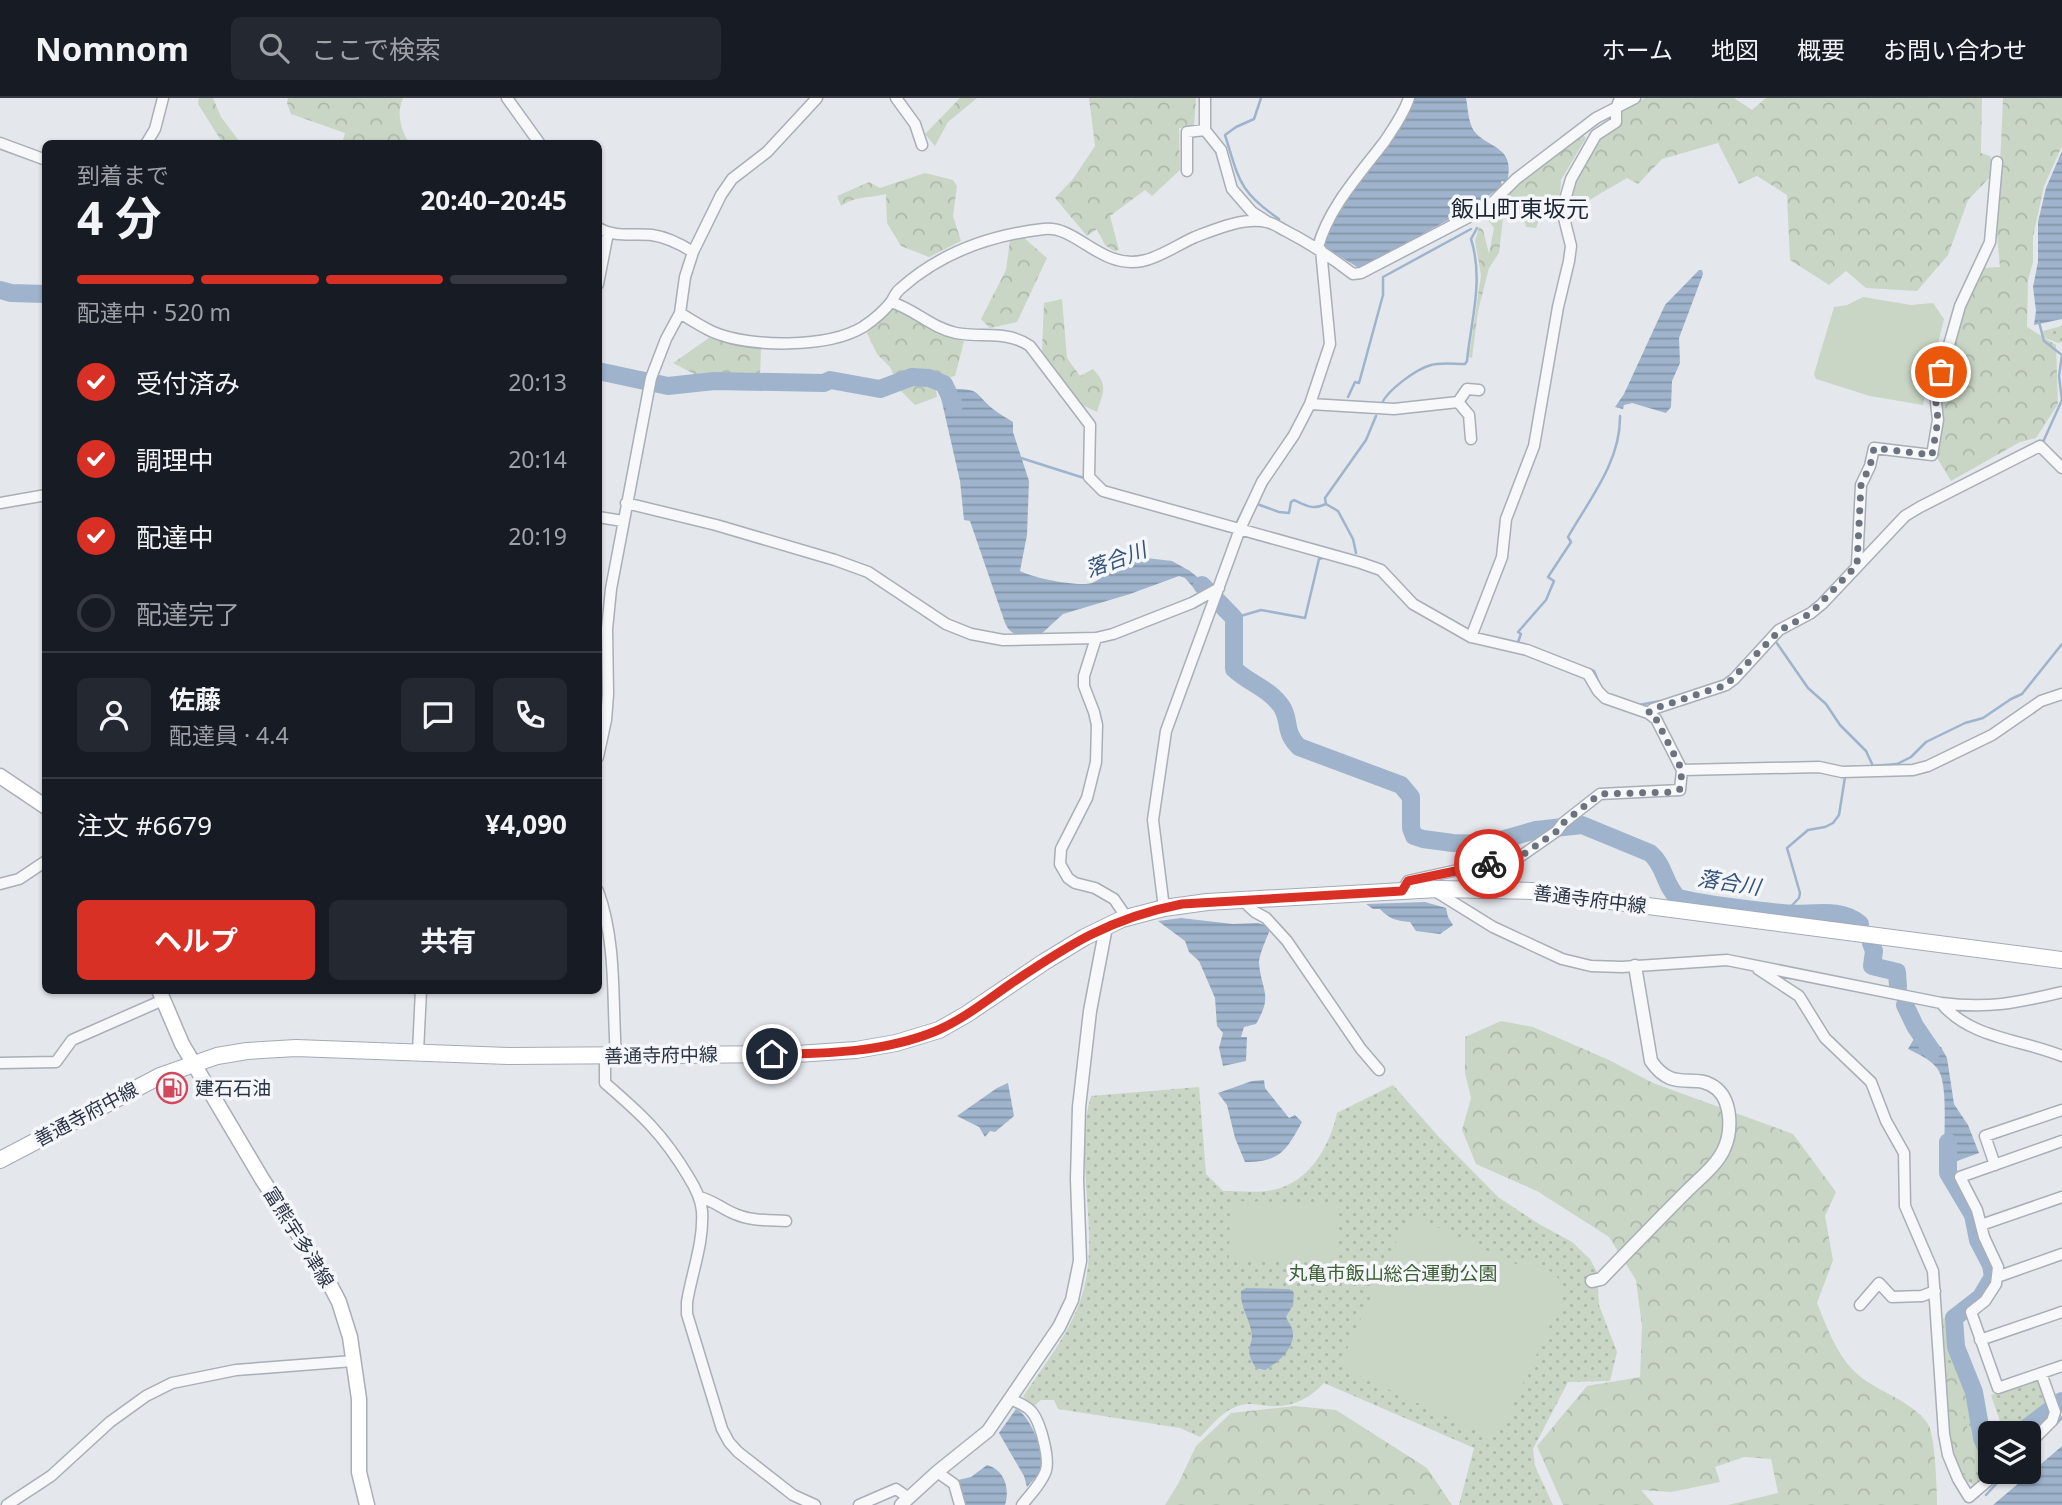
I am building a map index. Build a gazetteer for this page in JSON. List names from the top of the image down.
{
  "streets": {
    "main road": ["善通寺府中線", "富熊宇多津線"]
  },
  "crossings": [
    ["善通寺府中線", "富熊宇多津線"]
  ],
  "districts": ["飯山町東坂元"],
  "water": ["落合川"],
  "parks": ["丸亀市飯山総合運動公園"],
  "places": {
    "fuel station": ["建石石油"]
  },
  "page": {
    "header": "Nomnom",
    "search": "ここで検索",
    "nav": [
      "ホーム",
      "地図",
      "概要",
      "お問い合わせ"
    ],
    "heading": ["4 分", "到着まで", "20:40–20:45"],
    "panel": [
      "佐藤",
      "配達員 · 4.4",
      "注文 #6679",
      "¥4,090"
    ],
    "bar": "配達中 · 520 m",
    "list": [
      ["受付済み", "20:13"],
      ["調理中", "20:14"],
      ["配達中", "20:19"],
      "配達完了"
    ],
    "buttons": ["ヘルプ", "共有"]
  }
}
